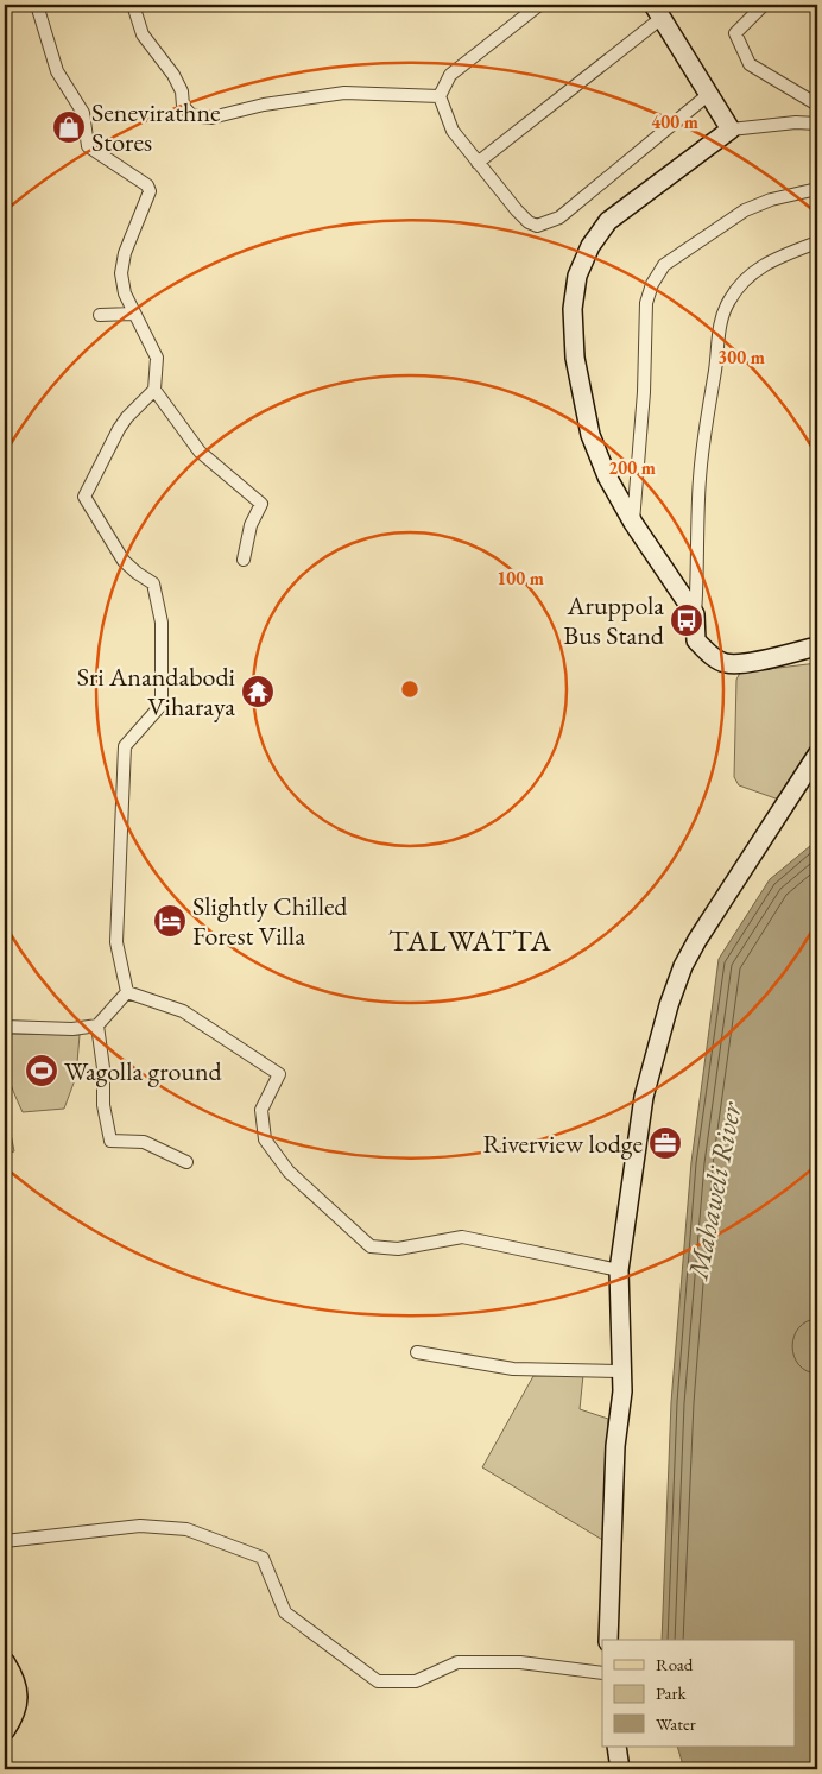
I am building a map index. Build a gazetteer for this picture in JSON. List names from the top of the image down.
{
  "districts": ["TALWATTA"],
  "water": ["Mahaweli River"],
  "places": {
    "shop": ["Senevirathne Stores"],
    "bus stop": ["Aruppola Bus Stand"],
    "temple": ["Sri Anandabodi Viharaya"],
    "hotel": ["Slightly Chilled Forest Villa"],
    "sports": ["Wagolla ground"],
    "office": ["Riverview lodge"]
  },
  "legend": ["Road", "Park", "Water"],
  "rings": [
    "400 m",
    "300 m",
    "200 m",
    "100 m"
  ]
}
